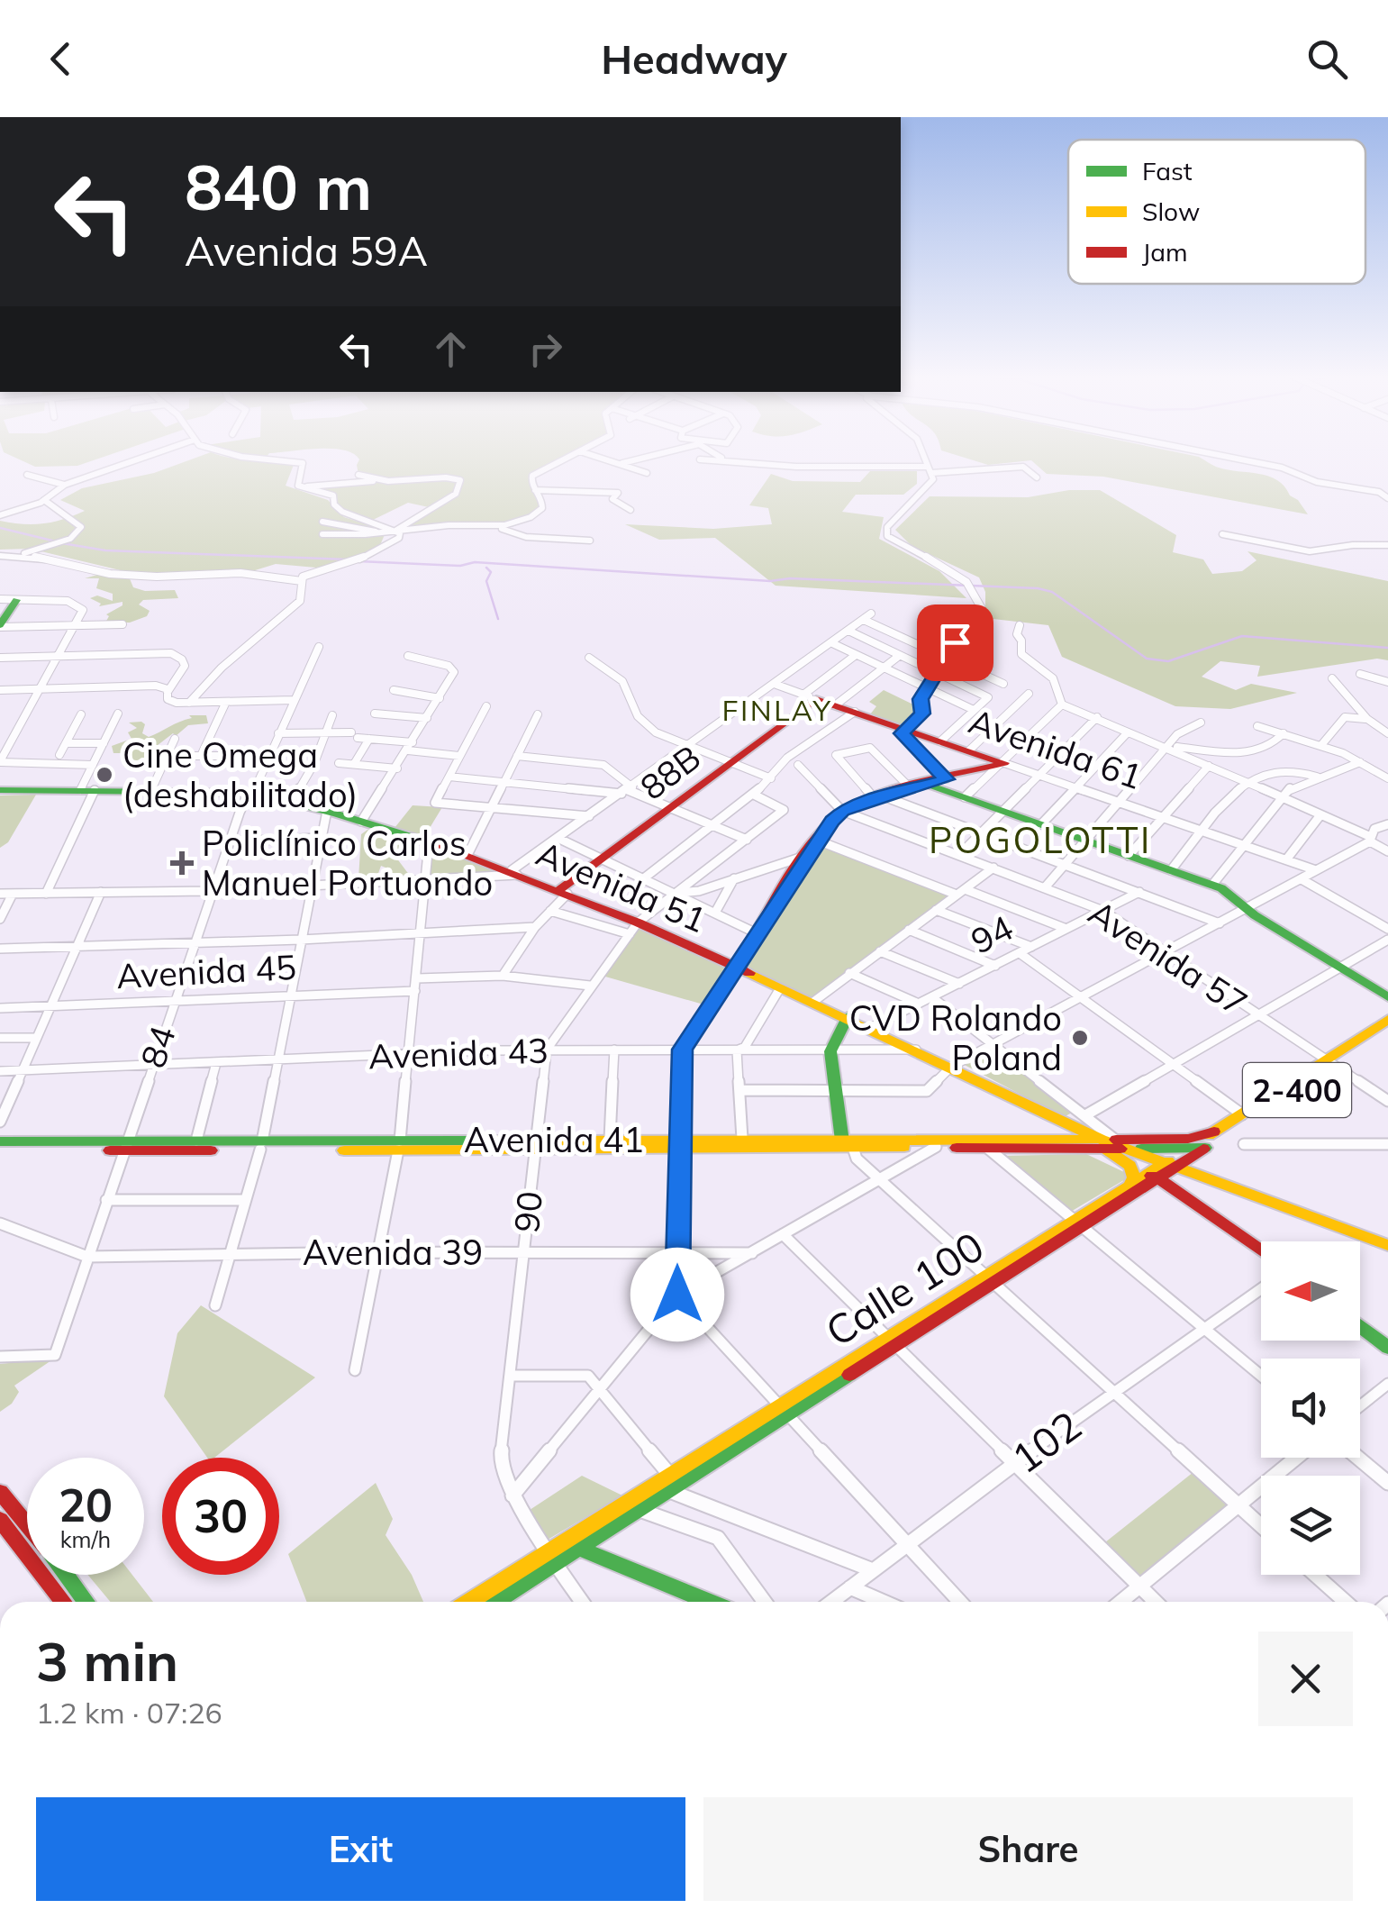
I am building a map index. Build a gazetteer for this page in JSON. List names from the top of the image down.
{
  "streets": {
    "main road": [
      "Avenida 61",
      "88B",
      "Avenida 51",
      "2-400",
      "Avenida 41",
      "Calle 100"
    ],
    "street": [
      "94",
      "Avenida 57",
      "Avenida 45",
      "84",
      "Avenida 43",
      "90",
      "Avenida 39",
      "102"
    ]
  },
  "crossings": [
    ["Avenida 61", "88B"],
    ["88B", "Avenida 51"],
    ["Avenida 51", "94"],
    ["Avenida 51", "84"],
    ["Avenida 51", "Avenida 43"],
    ["Avenida 51", "Avenida 41"],
    ["Avenida 51", "90"],
    ["Avenida 51", "Calle 100"],
    ["94", "Avenida 57"],
    ["Avenida 57", "Calle 100"],
    ["Avenida 45", "84"],
    ["84", "Avenida 43"],
    ["84", "Avenida 41"],
    ["84", "Avenida 39"],
    ["Avenida 43", "90"],
    ["Avenida 41", "90"],
    ["Avenida 41", "Calle 100"],
    ["90", "Avenida 39"],
    ["90", "Calle 100"]
  ],
  "districts": ["FINLAY", "POGOLOTTI"],
  "places": {
    "other": ["Cine Omega (deshabilitado)", "CVD Rolando Poland"],
    "health": ["Policlínico Carlos Manuel Portuondo"]
  },
  "legend": ["Fast", "Slow", "Jam"],
  "north": "left",
  "page": {
    "header": "Headway",
    "turn": ["840 m", "Avenida 59A"],
    "speed": "20 km/h",
    "limit": "30",
    "heading": ["3 min", "1.2 km · 07:26"],
    "buttons": ["Exit", "Share"]
  }
}
